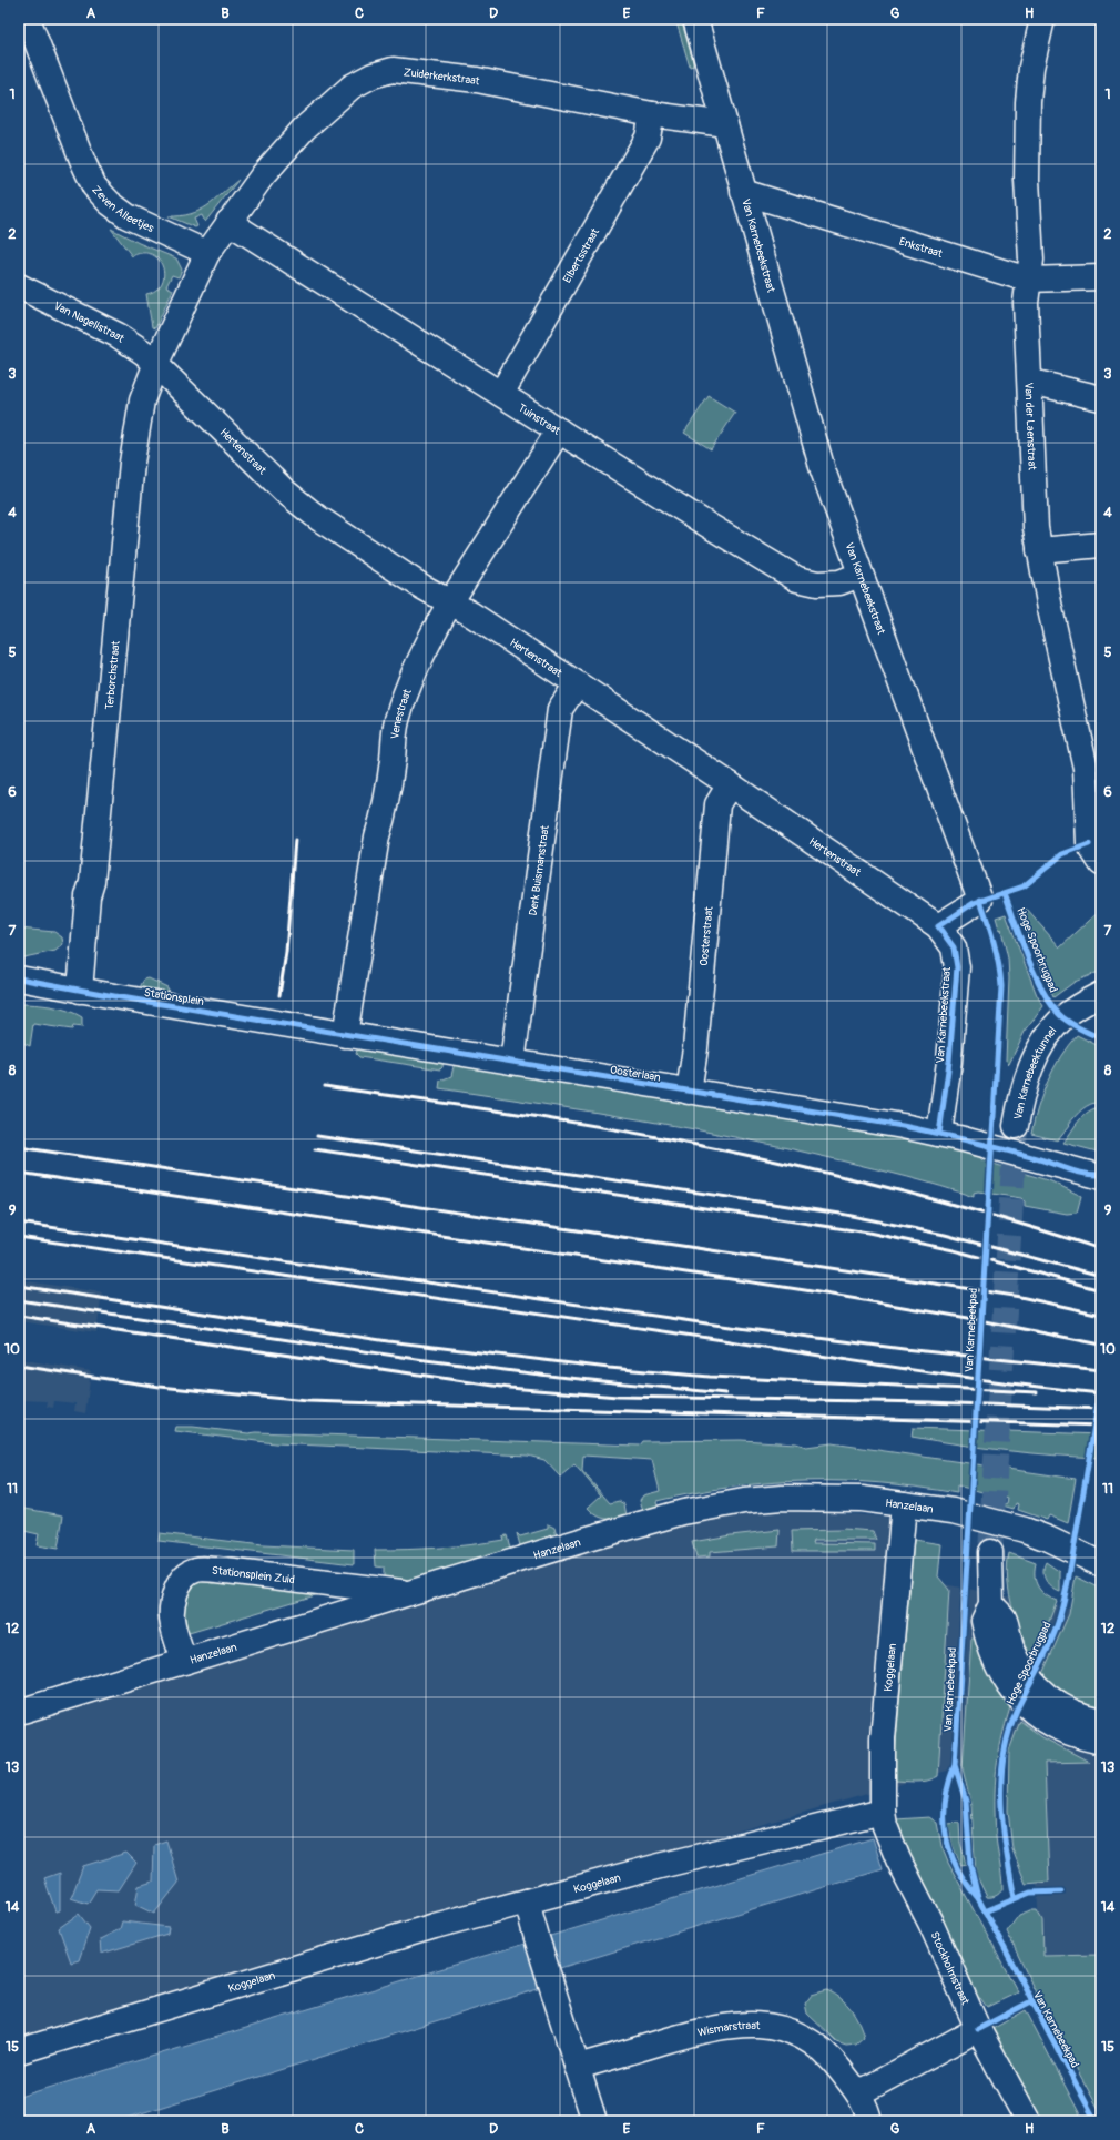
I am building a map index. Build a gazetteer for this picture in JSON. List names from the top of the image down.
{
  "streets": {
    "street": [
      "Zuiderkerkstraat",
      "Zeven Alleetjes",
      "Van Karnebeekstraat",
      "Enkstraat",
      "Elbertsstraat",
      "Van Nagellstraat",
      "Tuinstraat",
      "Van der Laenstraat",
      "Hertenstraat",
      "Terborchstraat",
      "Venestraat",
      "Derk Buismanstraat",
      "Oosterstraat",
      "Stationsplein",
      "Oosterlaan",
      "Van Karnebeektunnel",
      "Hanzelaan",
      "Stationsplein Zuid",
      "Koggelaan",
      "Stockholmstraat",
      "Wismarstraat"
    ],
    "cycle path": ["Hoge Spoorbrugpad", "Van Karnebeekpad"]
  },
  "crossings": [
    ["Zuiderkerkstraat", "Zeven Alleetjes"],
    ["Zuiderkerkstraat", "Van Karnebeekstraat"],
    ["Zuiderkerkstraat", "Elbertsstraat"],
    ["Zuiderkerkstraat", "Tuinstraat"],
    ["Van Karnebeekstraat", "Enkstraat"],
    ["Van Karnebeekstraat", "Tuinstraat"],
    ["Van Karnebeekstraat", "Hertenstraat"],
    ["Van Karnebeekstraat", "Oosterlaan"],
    ["Enkstraat", "Van der Laenstraat"],
    ["Elbertsstraat", "Tuinstraat"],
    ["Van Nagellstraat", "Hertenstraat"],
    ["Van Nagellstraat", "Terborchstraat"],
    ["Tuinstraat", "Venestraat"],
    ["Hertenstraat", "Terborchstraat"],
    ["Hertenstraat", "Venestraat"],
    ["Hertenstraat", "Derk Buismanstraat"],
    ["Hertenstraat", "Oosterstraat"],
    ["Terborchstraat", "Stationsplein"],
    ["Venestraat", "Stationsplein"],
    ["Venestraat", "Oosterlaan"],
    ["Derk Buismanstraat", "Oosterlaan"],
    ["Oosterstraat", "Oosterlaan"],
    ["Stationsplein", "Oosterlaan"],
    ["Hanzelaan", "Stationsplein Zuid"],
    ["Hanzelaan", "Koggelaan"],
    ["Koggelaan", "Stockholmstraat"]
  ],
  "grid": {
    "columns": [
      "A",
      "B",
      "C",
      "D",
      "E",
      "F",
      "G",
      "H"
    ],
    "rows": [
      "1",
      "2",
      "3",
      "4",
      "5",
      "6",
      "7",
      "8",
      "9",
      "10",
      "11",
      "12",
      "13",
      "14",
      "15"
    ]
  }
}
